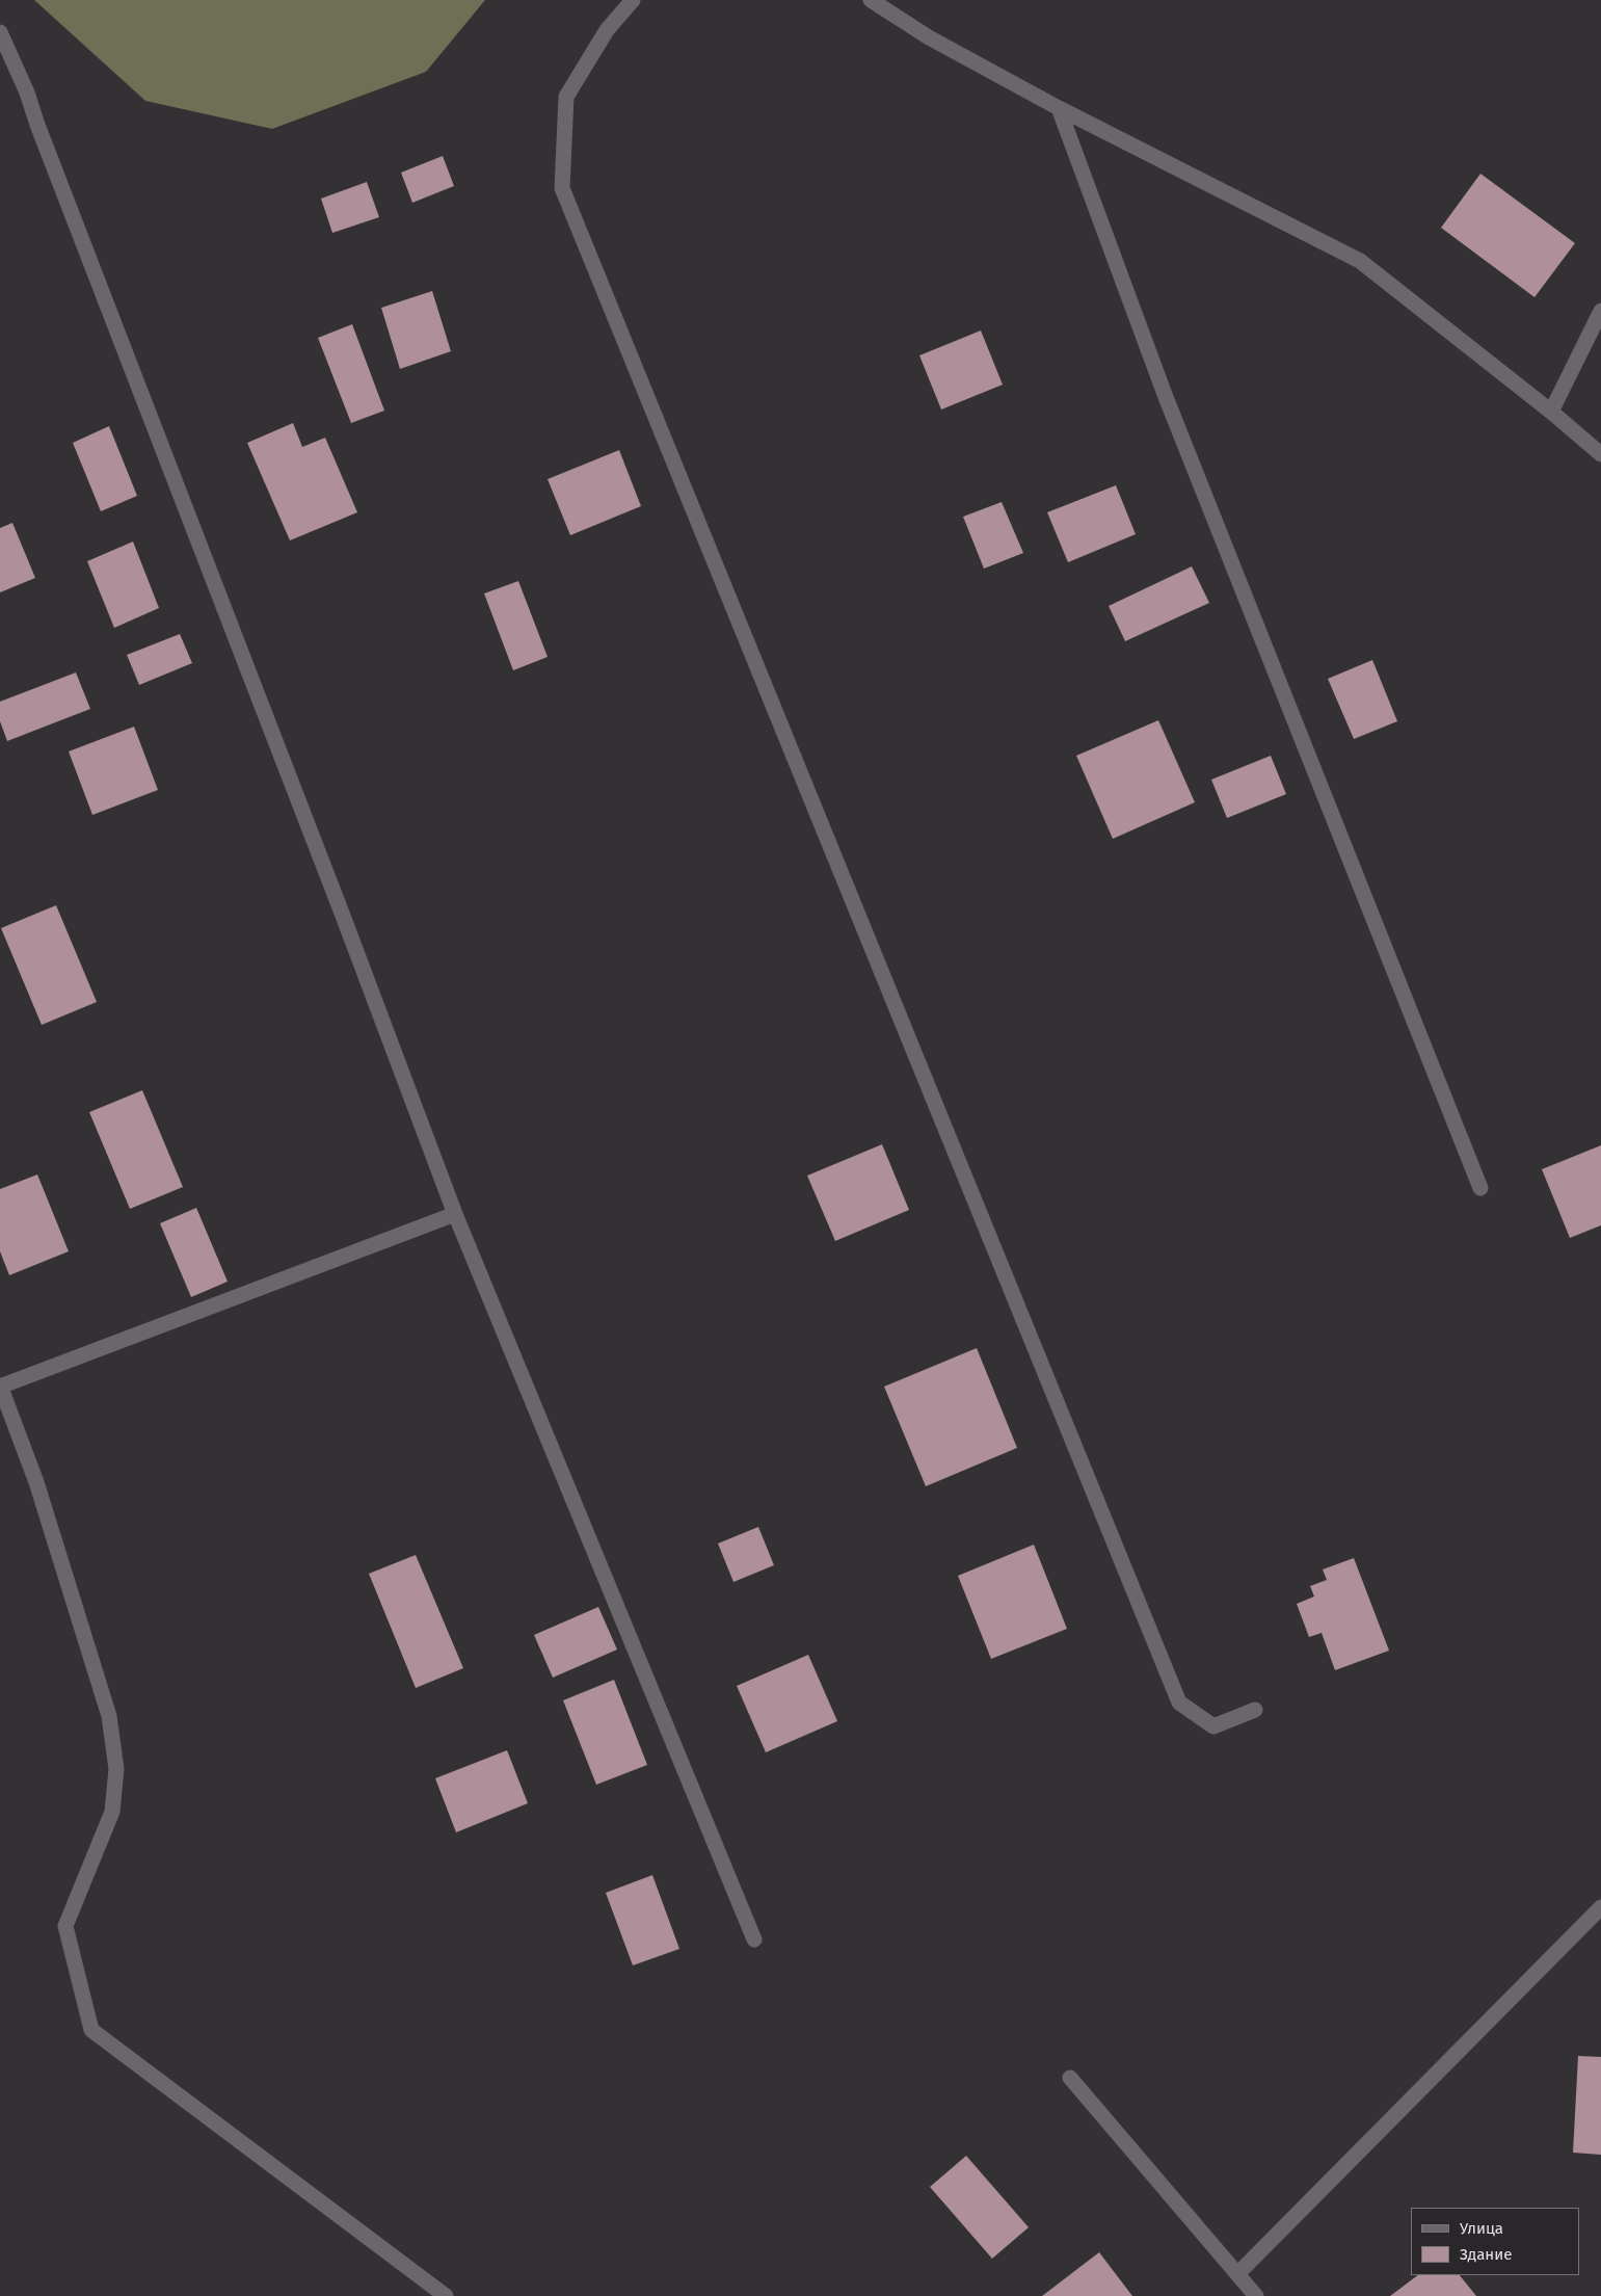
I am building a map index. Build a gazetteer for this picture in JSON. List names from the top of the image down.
{
  "legend": ["Улица", "Здание"]
}
